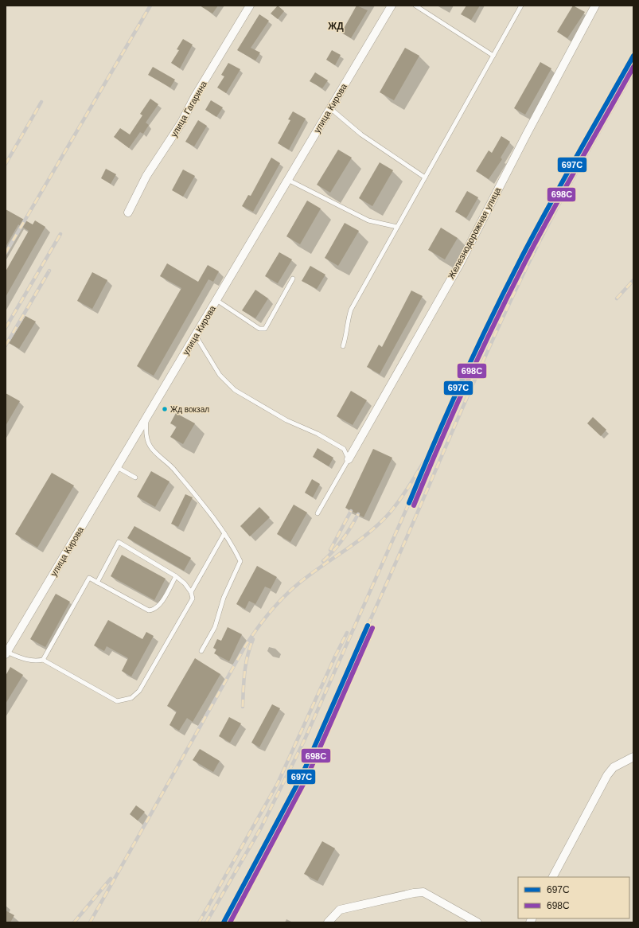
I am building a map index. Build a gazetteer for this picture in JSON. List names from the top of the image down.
{
  "streets": {
    "street": ["улица Кирова", "улица Гагарина", "Железнодорожная улица"]
  },
  "districts": ["ЖД"],
  "places": ["Жд вокзал"],
  "lines": ["transit line 697С", "transit line 698С"],
  "legend": ["697С", "698С"]
}
